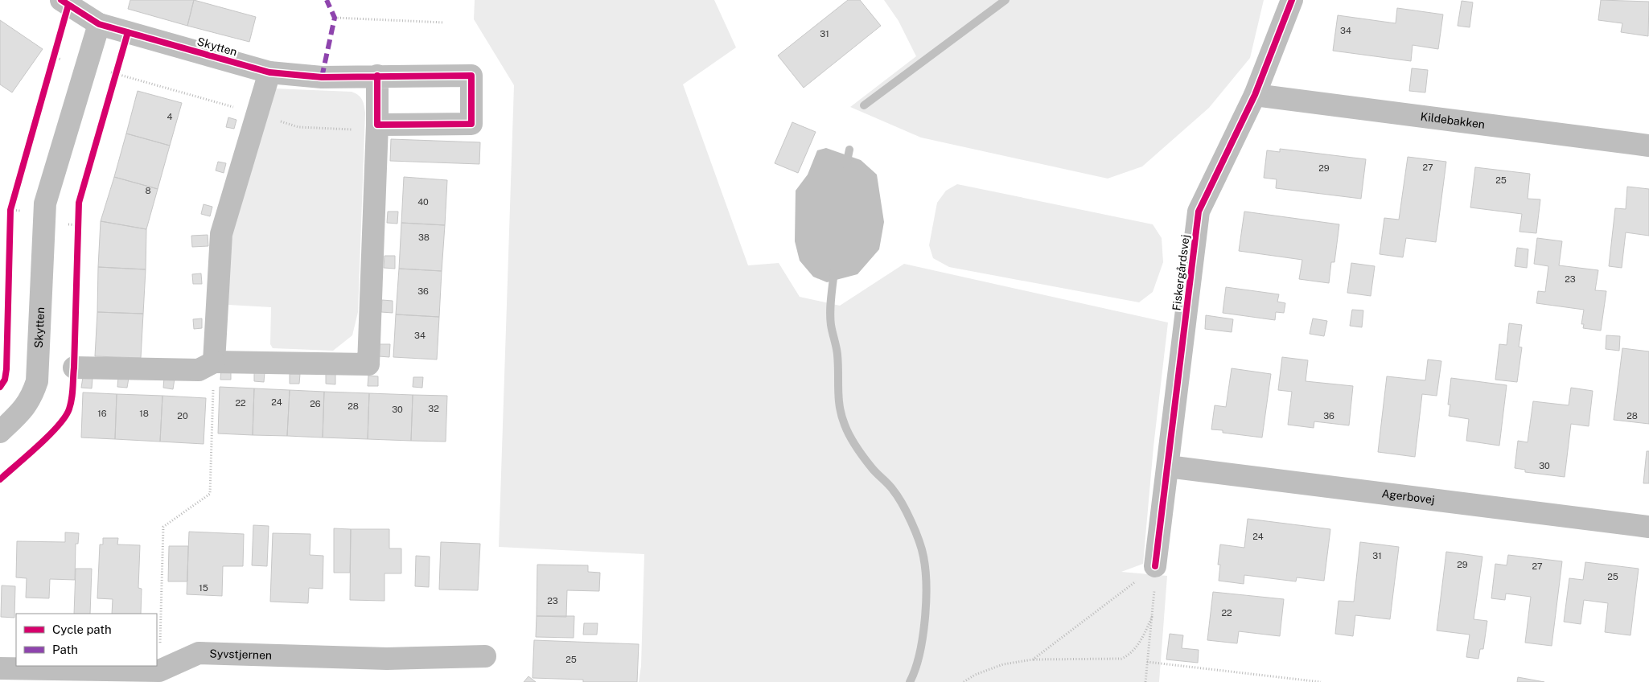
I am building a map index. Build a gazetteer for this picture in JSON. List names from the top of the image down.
{
  "streets": {
    "street": [
      "Skytten",
      "Kildebakken",
      "Fiskergårdsvej",
      "Agerbovej",
      "Syvstjernen"
    ]
  },
  "crossings": [
    ["Kildebakken", "Fiskergårdsvej"],
    ["Fiskergårdsvej", "Agerbovej"]
  ],
  "house_numbers": [
    "34",
    "31",
    "4",
    "27",
    "29",
    "25",
    "8",
    "40",
    "38",
    "23",
    "36",
    "34",
    "24",
    "22",
    "26",
    "28",
    "32",
    "30",
    "16",
    "18",
    "20",
    "36",
    "28",
    "30",
    "24",
    "31",
    "29",
    "27",
    "25",
    "15",
    "23",
    "22",
    "25"
  ],
  "legend": ["Cycle path", "Path"]
}
